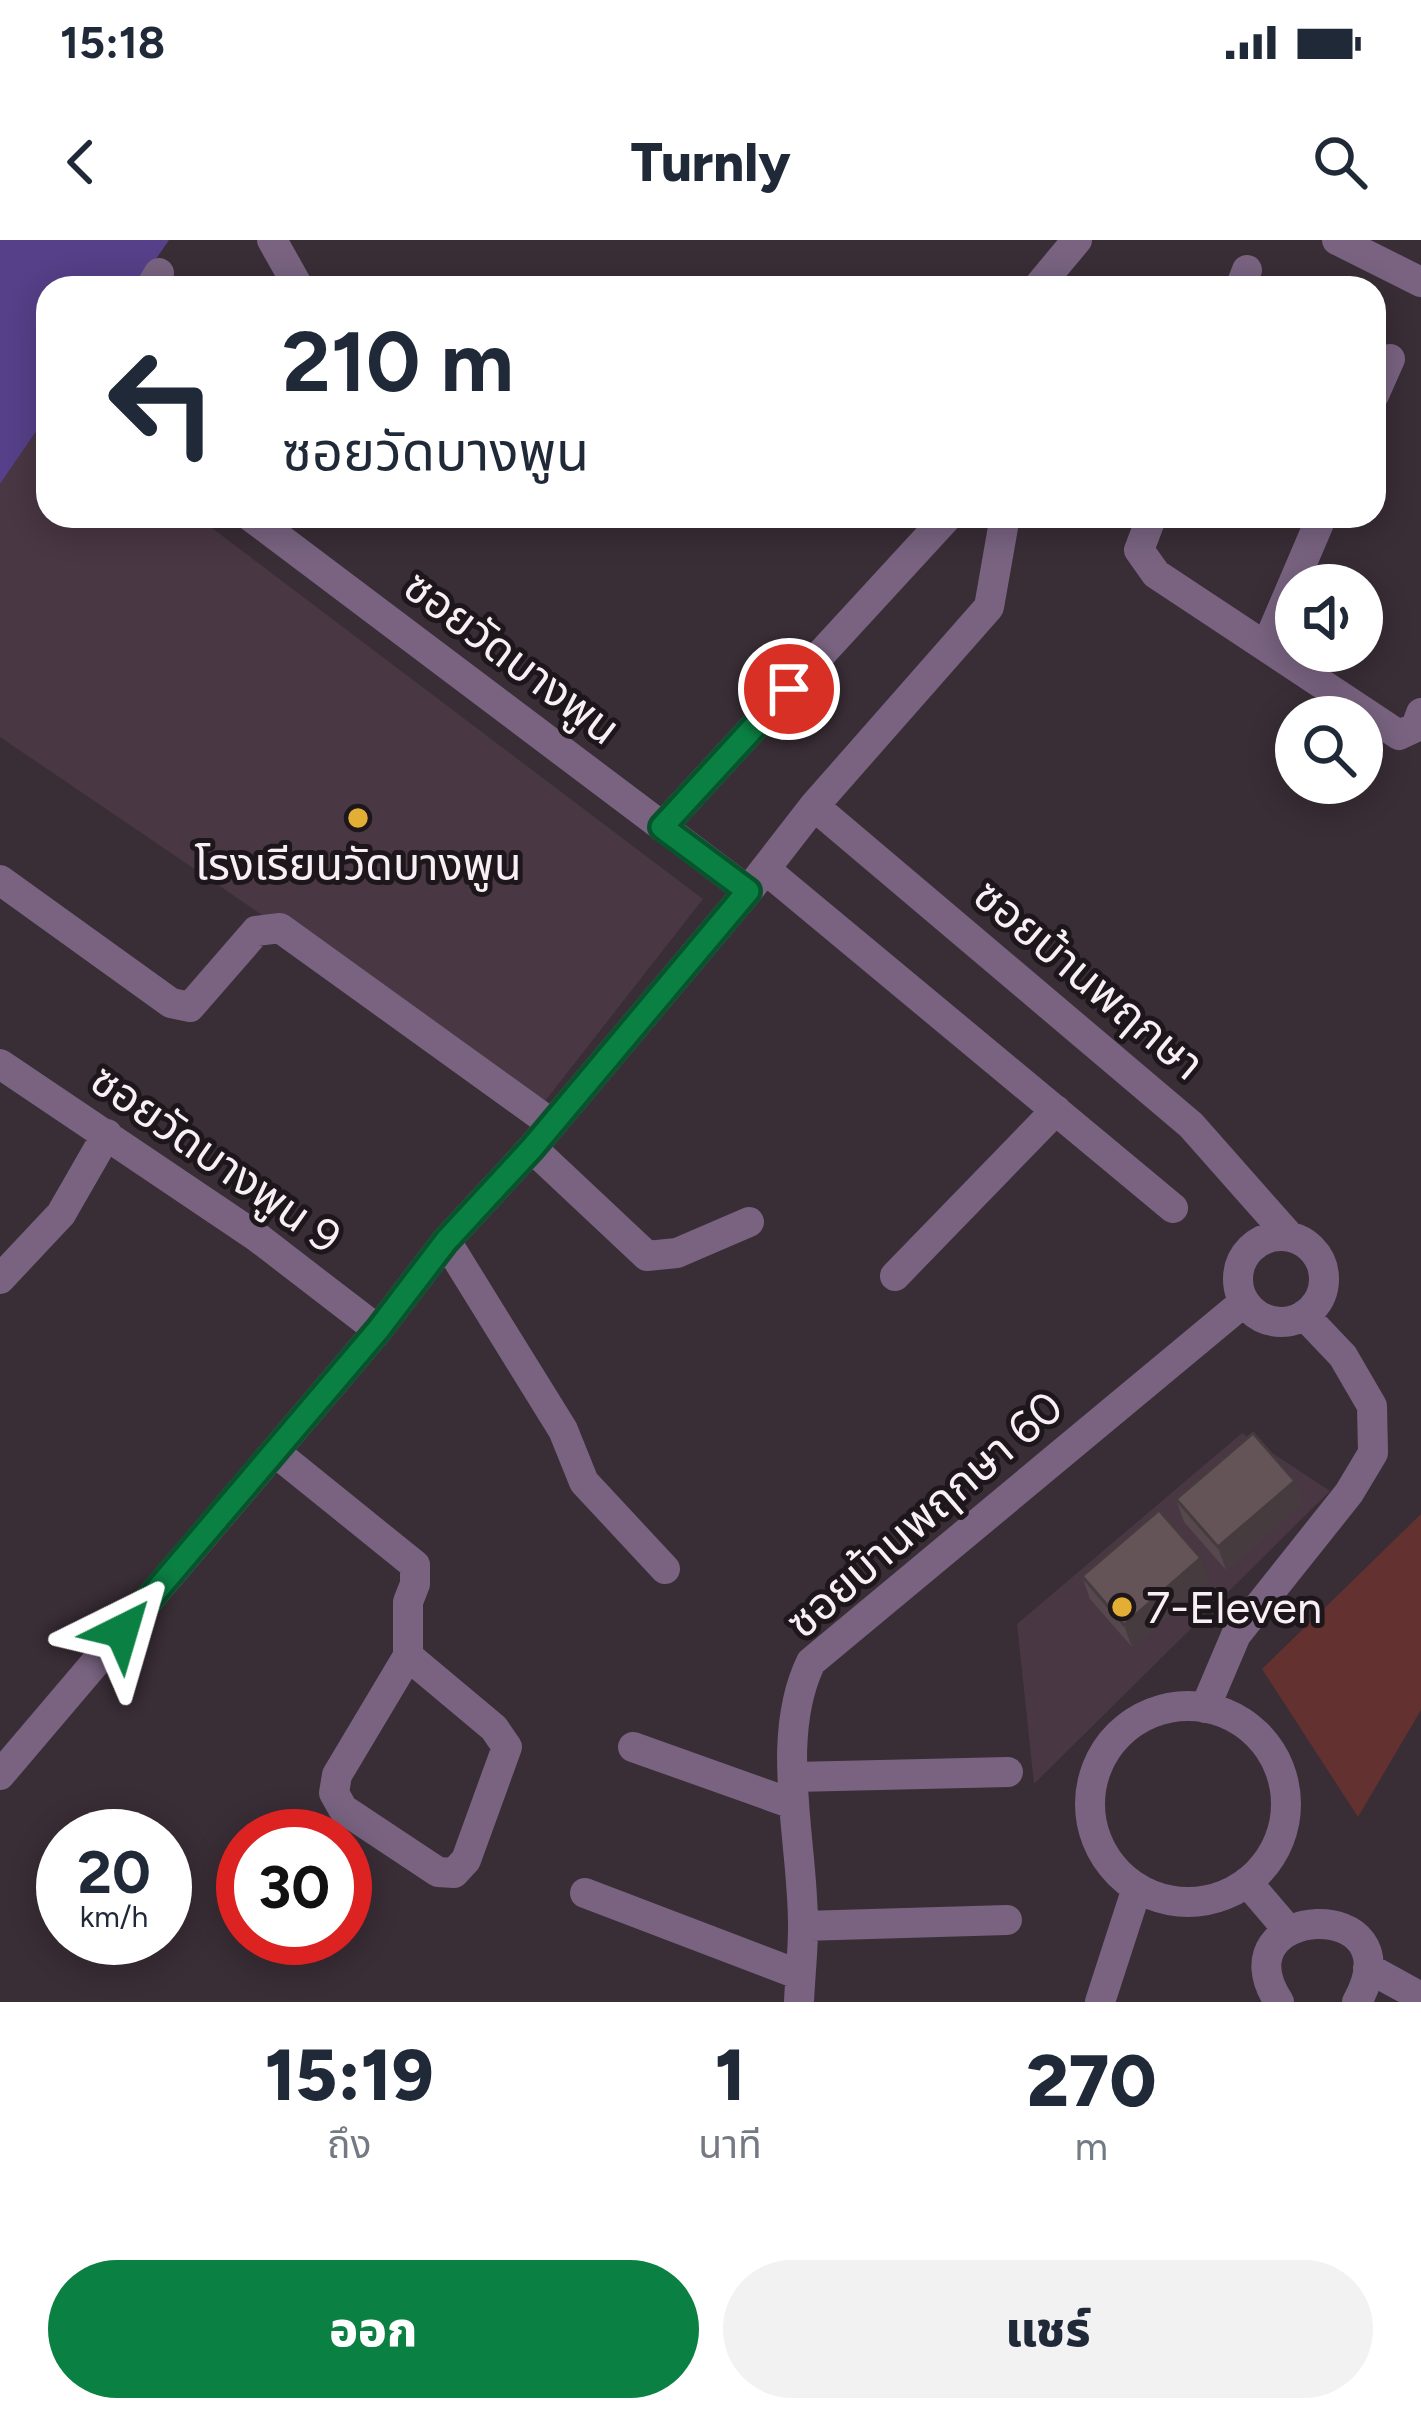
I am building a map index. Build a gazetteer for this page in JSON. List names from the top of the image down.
{
  "streets": {
    "street": [
      "ซอยวัดบางพูน",
      "ซอยบ้านพฤกษา",
      "ซอยวัดบางพูน 9",
      "ซอยบ้านพฤกษา 60"
    ]
  },
  "crossings": [
    ["ซอยบ้านพฤกษา", "ซอยบ้านพฤกษา 60"]
  ],
  "places": ["โรงเรียนวัดบางพูน", "7-Eleven"],
  "page": {
    "status": "15:18",
    "header": "Turnly",
    "turn": ["210 m", "ซอยวัดบางพูน"],
    "speed": "20 km/h",
    "limit": "30",
    "eta": [
      "15:19",
      "ถึง",
      "1",
      "นาที",
      "270",
      "m"
    ],
    "buttons": ["ออก", "แชร์"]
  }
}
